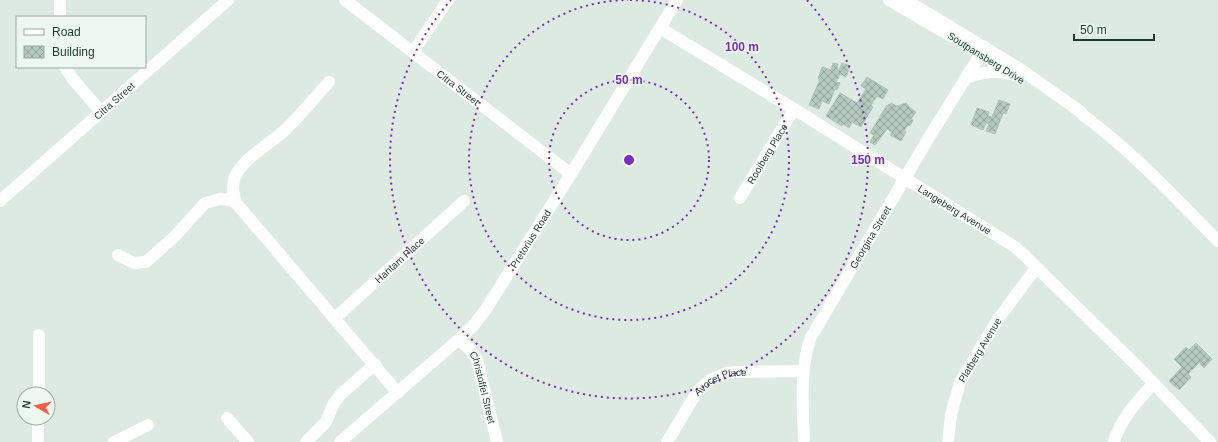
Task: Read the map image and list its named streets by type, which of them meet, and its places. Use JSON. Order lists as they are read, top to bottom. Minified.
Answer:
{"streets":{"street":["Soutpansberg Drive","Citra Street","Rooiberg Place","Langeberg Avenue","Georgina Street","Pretorius Road","Hantam Place","Platberg Avenue","Avocet Place","Christoffel Street"]},"crossings":[["Soutpansberg Drive","Georgina Street"],["Citra Street","Pretorius Road"],["Rooiberg Place","Langeberg Avenue"],["Langeberg Avenue","Georgina Street"],["Langeberg Avenue","Pretorius Road"],["Langeberg Avenue","Platberg Avenue"],["Georgina Street","Avocet Place"],["Pretorius Road","Christoffel Street"]],"legend":["Road","Building"],"scale_bar":"50 m","north":"left","rings":["100 m","50 m","150 m"]}
